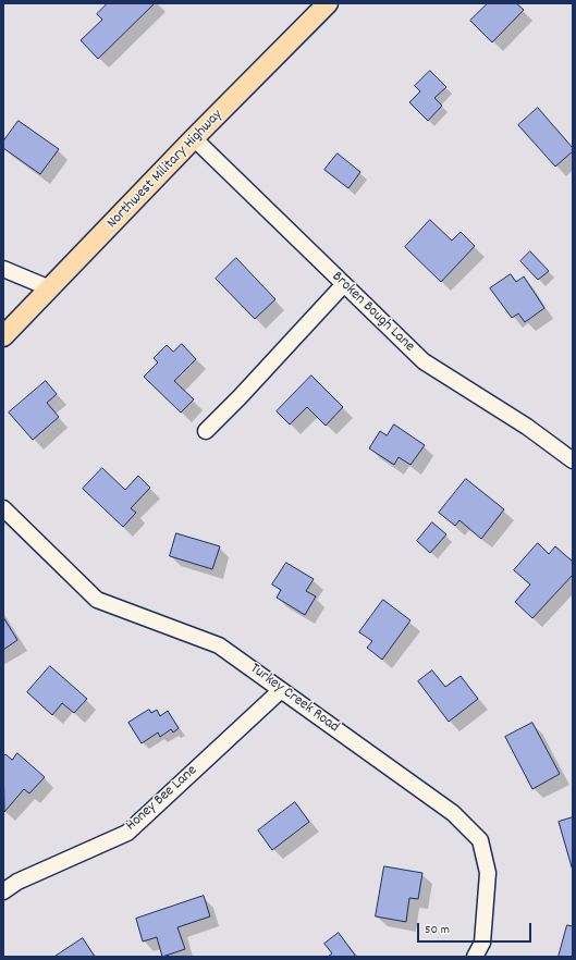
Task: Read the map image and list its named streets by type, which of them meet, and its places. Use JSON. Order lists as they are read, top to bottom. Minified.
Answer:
{"streets":{"main road":["Northwest Military Highway"],"street":["Broken Bough Lane","Turkey Creek Road","Honey Bee Lane"]},"crossings":[["Northwest Military Highway","Broken Bough Lane"],["Turkey Creek Road","Honey Bee Lane"]],"scale_bar":"50 m"}
